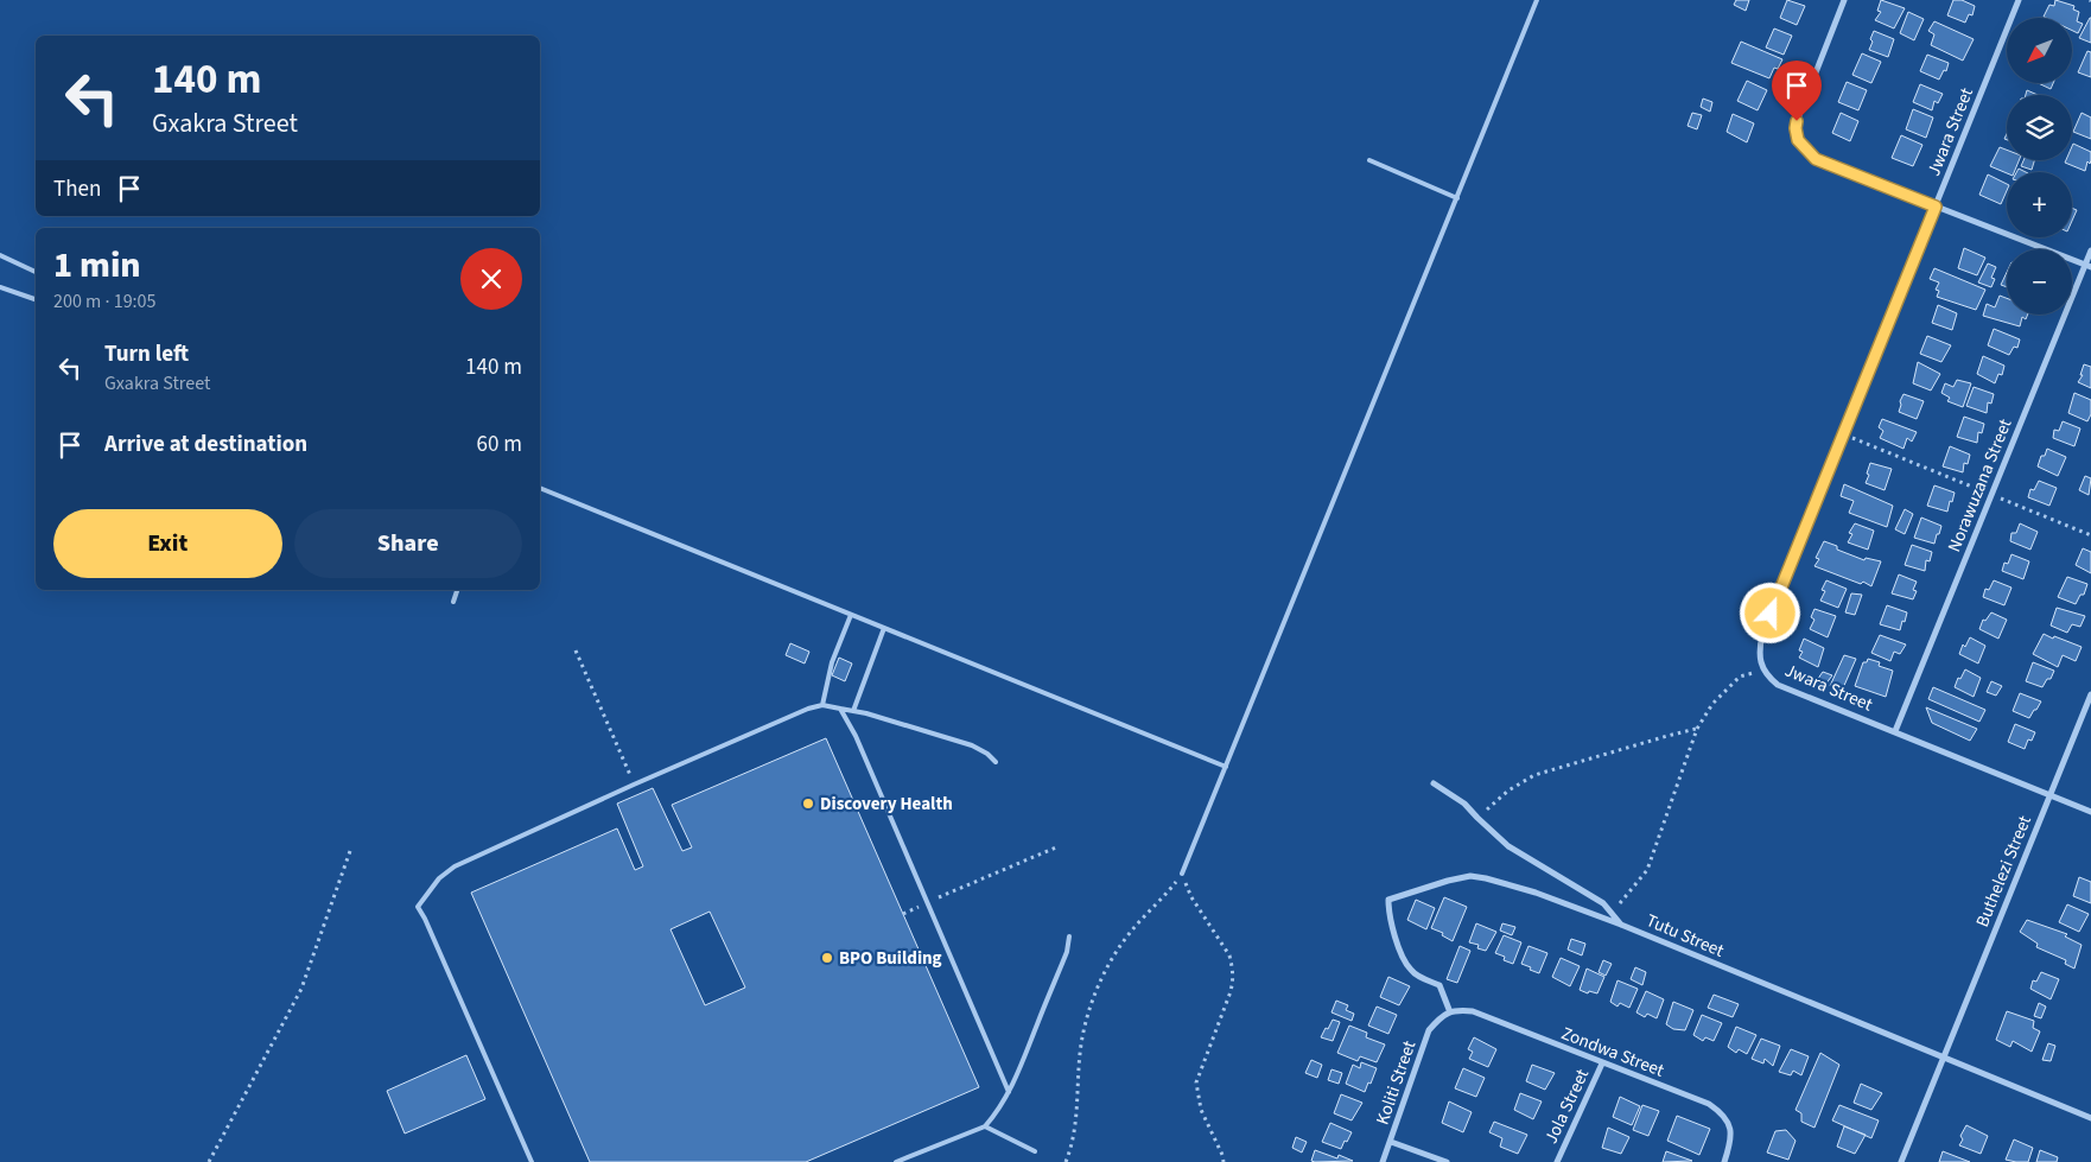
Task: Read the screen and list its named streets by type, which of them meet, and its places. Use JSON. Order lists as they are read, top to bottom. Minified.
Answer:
{"streets":{"street":["Jwara Street","Norawuzana Street","Buthelezi Street","Tutu Street","Zondwa Street","Koliti Street","Jola Street"]},"crossings":[["Jwara Street","Norawuzana Street"],["Jwara Street","Buthelezi Street"],["Buthelezi Street","Tutu Street"],["Tutu Street","Zondwa Street"],["Zondwa Street","Koliti Street"],["Zondwa Street","Jola Street"]],"places":["Discovery Health","BPO Building"],"north":"bottom left","page":{"map_buttons":["+","−"],"turn":["140 m","Gxakra Street"],"then":"Then","heading":["1 min","200 m · 19:05"],"list":[{"name":"Turn left","note":"Gxakra Street","value":"140 m"},{"name":"Arrive at destination","value":"60 m"}],"buttons":["Exit","Share"]}}
